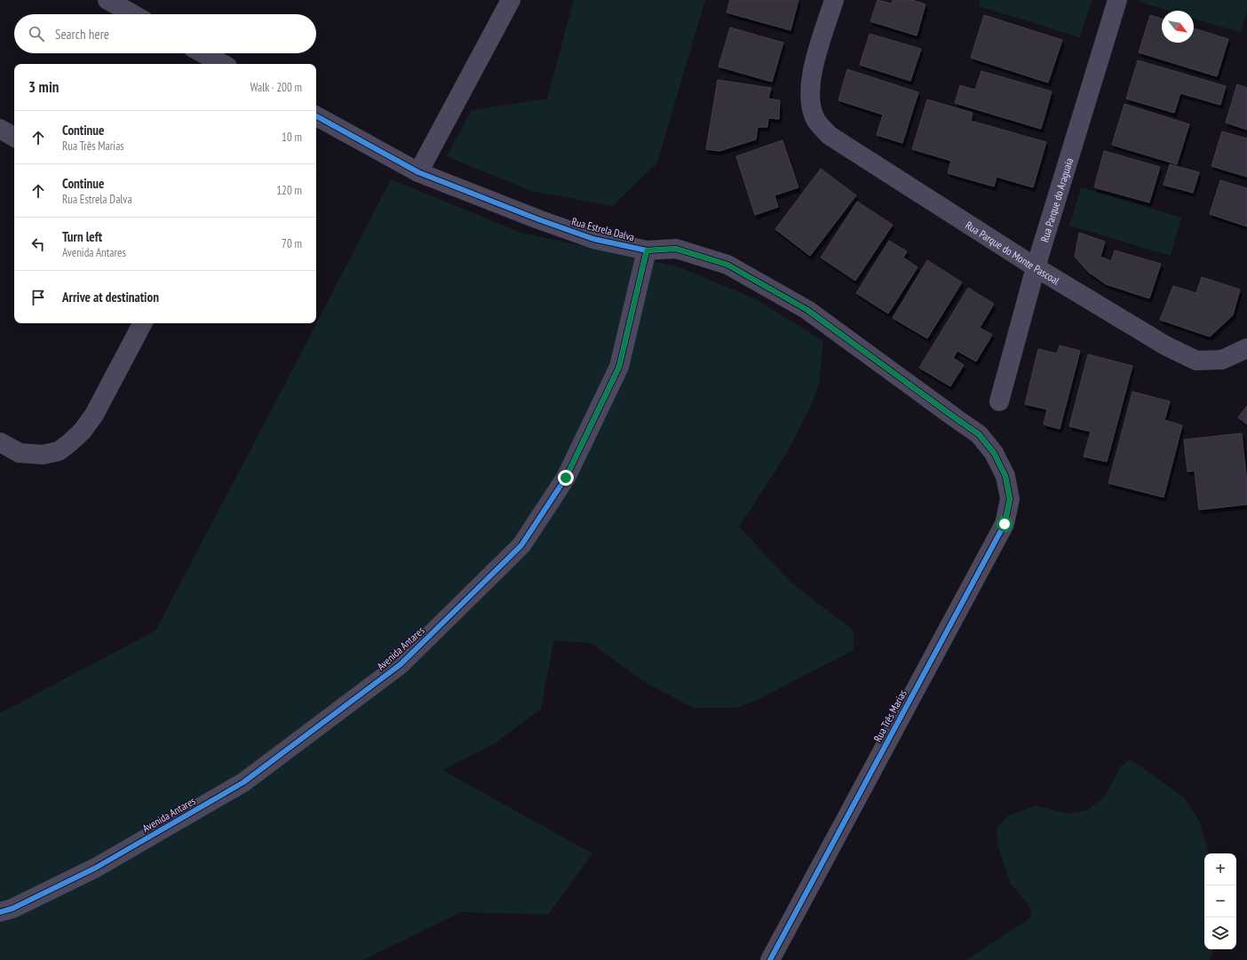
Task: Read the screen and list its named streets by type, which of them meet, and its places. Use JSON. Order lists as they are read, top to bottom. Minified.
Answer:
{"streets":{"street":["Rua Parque do Araguaia","Rua Estrela Dalva","Rua Parque do Monte Pascoal","Avenida Antares","Rua Três Marias"]},"crossings":[["Rua Parque do Araguaia","Rua Parque do Monte Pascoal"],["Rua Estrela Dalva","Avenida Antares"],["Rua Estrela Dalva","Rua Três Marias"]],"north":"bottom right","page":{"search":"Search here","heading":["3 min","Walk · 200 m"],"list":[["Continue","Rua Três Marias","10 m"],["Continue","Rua Estrela Dalva","120 m"],["Turn left","Avenida Antares","70 m"],"Arrive at destination"],"map_buttons":["+","−"]}}
